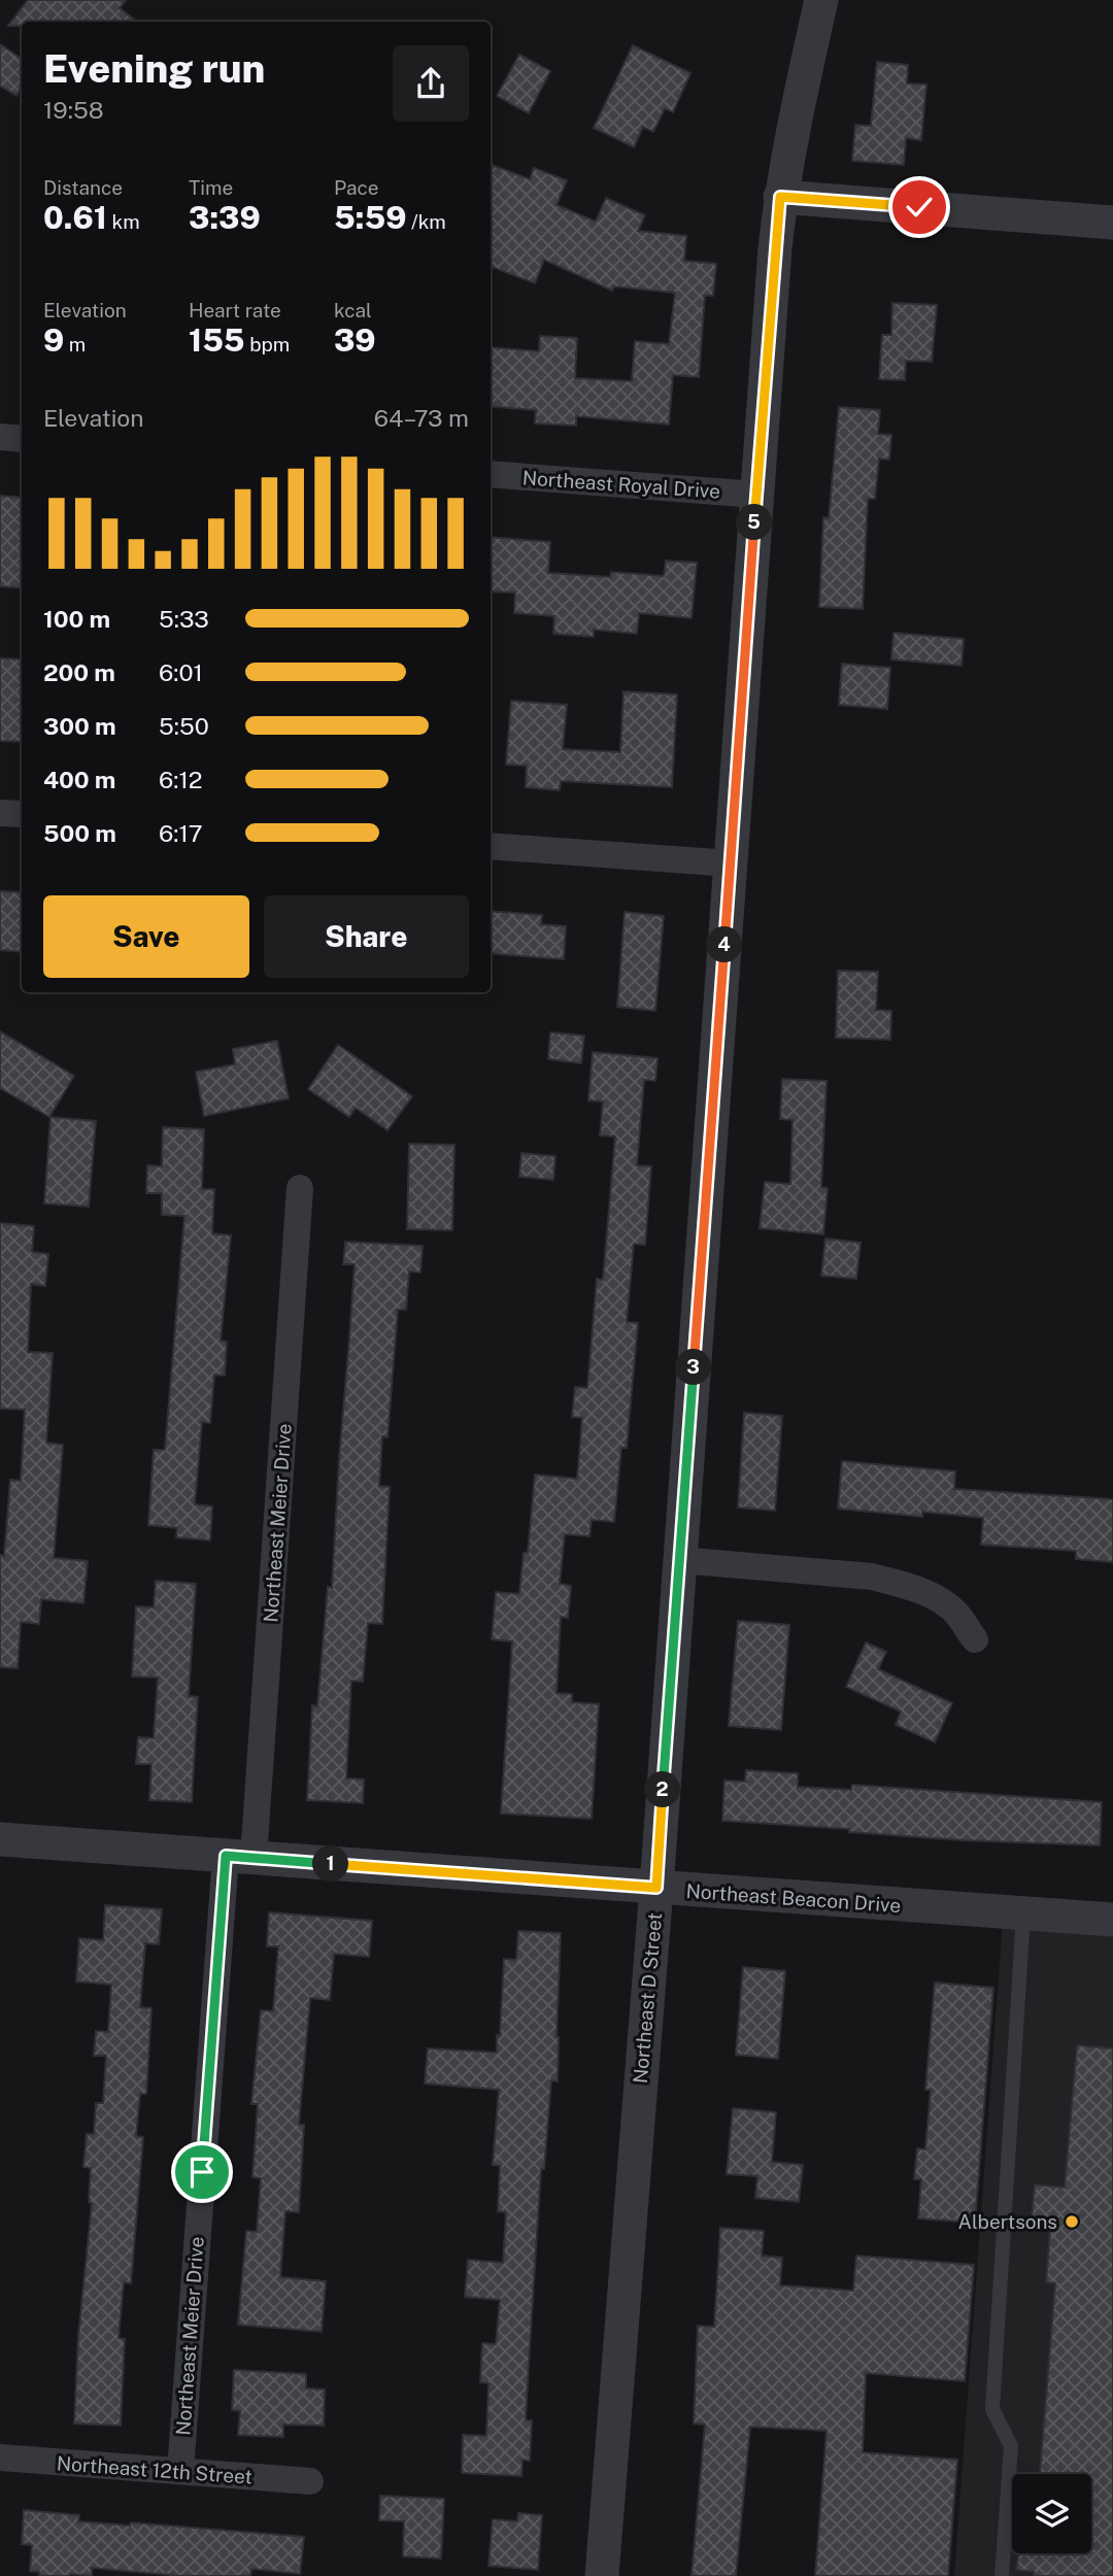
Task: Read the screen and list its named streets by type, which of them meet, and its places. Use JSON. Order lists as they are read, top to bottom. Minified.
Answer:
{"streets":{"street":["Northeast Royal Drive","Northeast Meier Drive","Northeast Beacon Drive","Northeast D Street","Northeast 12th Street"]},"crossings":[["Northeast Royal Drive","Northeast D Street"],["Northeast Meier Drive","Northeast Beacon Drive"],["Northeast Meier Drive","Northeast 12th Street"],["Northeast Beacon Drive","Northeast D Street"]],"places":["Albertsons"],"page":{"heading":["Evening run","19:58"],"stats":[["Distance","0.61 km"],["Time","3:39"],["Pace","5:59 /km"],["Elevation","9 m"],["Heart rate","155 bpm"],["kcal","39"]],"chart":["Elevation","64–73 m"],"pins":["5","4","3","2","1"],"list":[{"name":"100 m","note":"5:33"},{"name":"200 m","note":"6:01"},{"name":"300 m","note":"5:50"},{"name":"400 m","note":"6:12"},{"name":"500 m","note":"6:17"}],"buttons":["Save","Share"]}}
